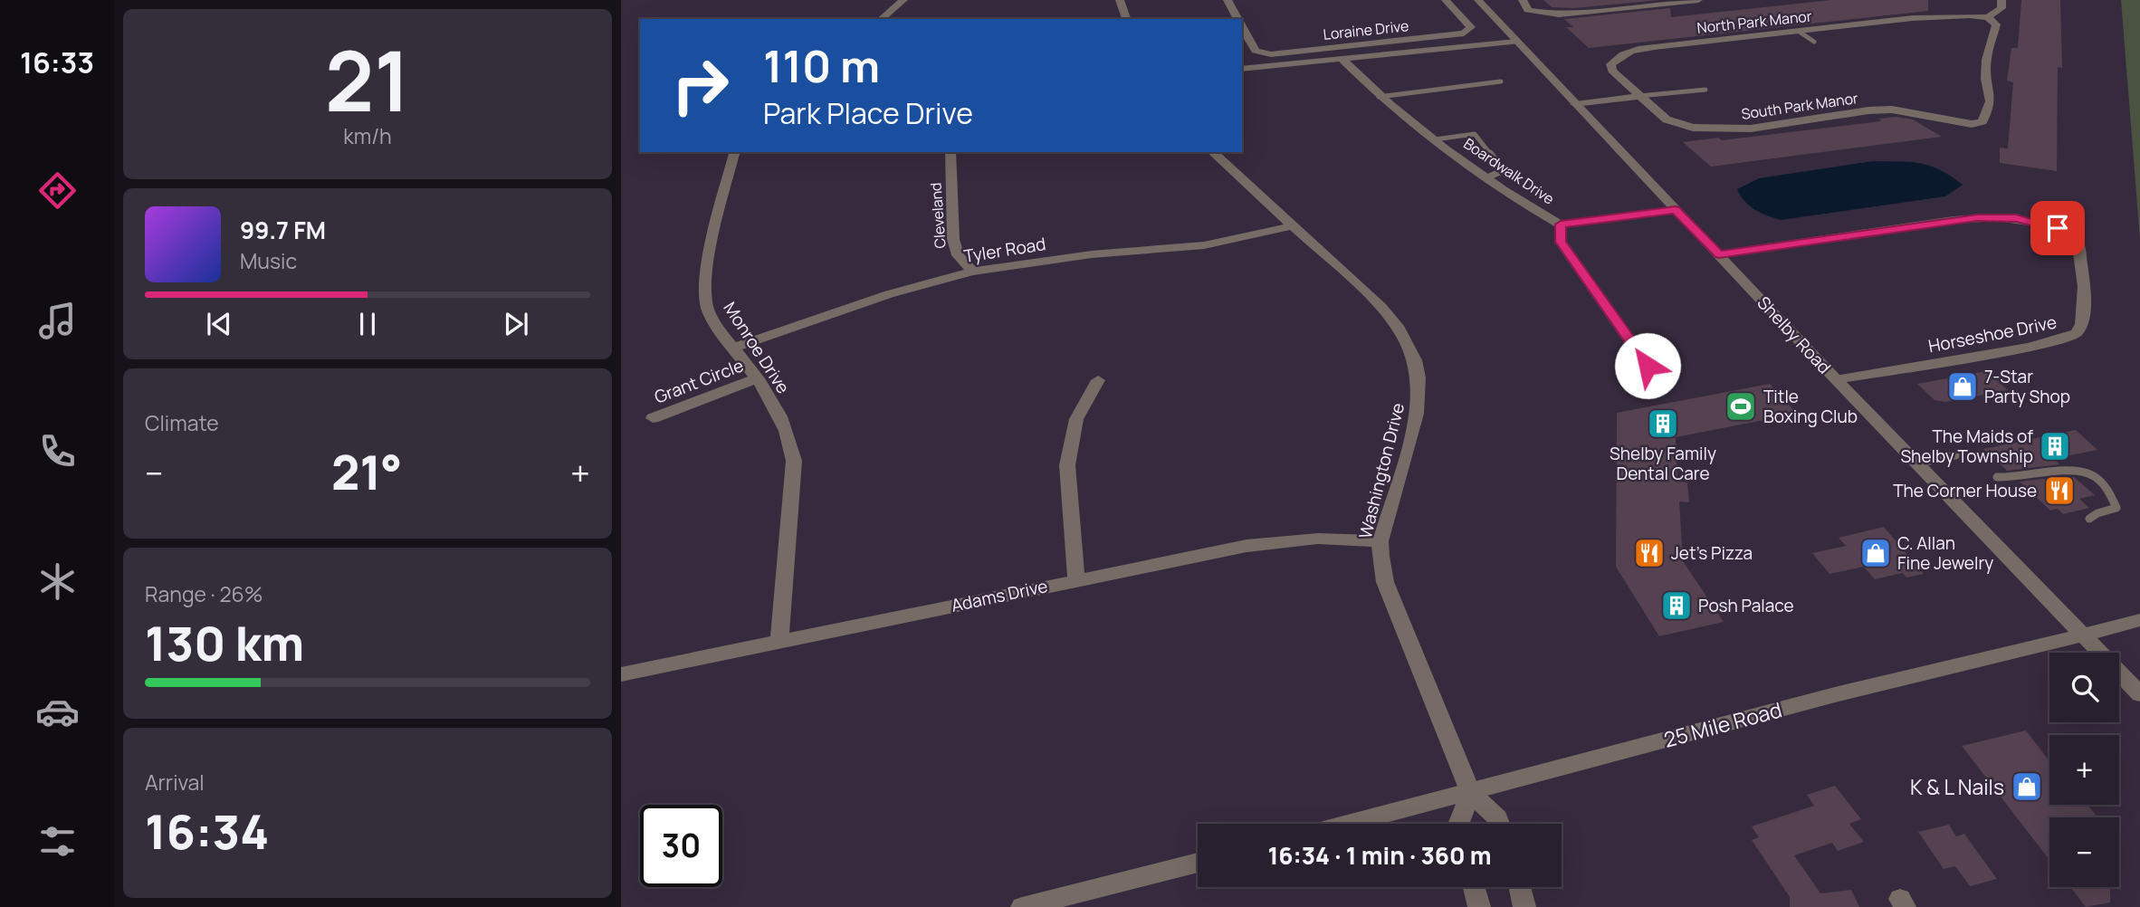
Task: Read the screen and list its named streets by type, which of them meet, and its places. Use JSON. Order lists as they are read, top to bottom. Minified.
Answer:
{"streets":{"street":["North Park Manor","Loraine Drive","South Park Manor","Boardwalk Drive","Cleveland","Tyler Road","Horseshoe Drive","Shelby Road","Monroe Drive","Grant Circle","Washington Drive","Adams Drive","25 Mile Road"]},"crossings":[["North Park Manor","South Park Manor"],["Cleveland","Tyler Road"],["Tyler Road","Monroe Drive"],["Tyler Road","Washington Drive"],["Horseshoe Drive","Shelby Road"],["Shelby Road","25 Mile Road"],["Monroe Drive","Grant Circle"],["Monroe Drive","Adams Drive"],["Washington Drive","Adams Drive"],["Washington Drive","25 Mile Road"]],"places":{"shop":["7-Star Party Shop","C. Allan Fine Jewelry","K & L Nails"],"sports":["Title Boxing Club"],"building":["Shelby Family Dental Care","The Maids of Shelby Township","Posh Palace"],"restaurant":["The Corner House","Jet's Pizza"]},"page":{"tabs":"16:33","tile":[["21","km/h"],"Climate",["Range · 26%","130 km"],["Arrival","16:34"]],"turn":["110 m","Park Place Drive"],"song":["99.7 FM","Music"],"heat":["−","21°","+"],"map_buttons":["+","−"],"limit":"30","trip":"16:34 · 1 min · 360 m"}}
